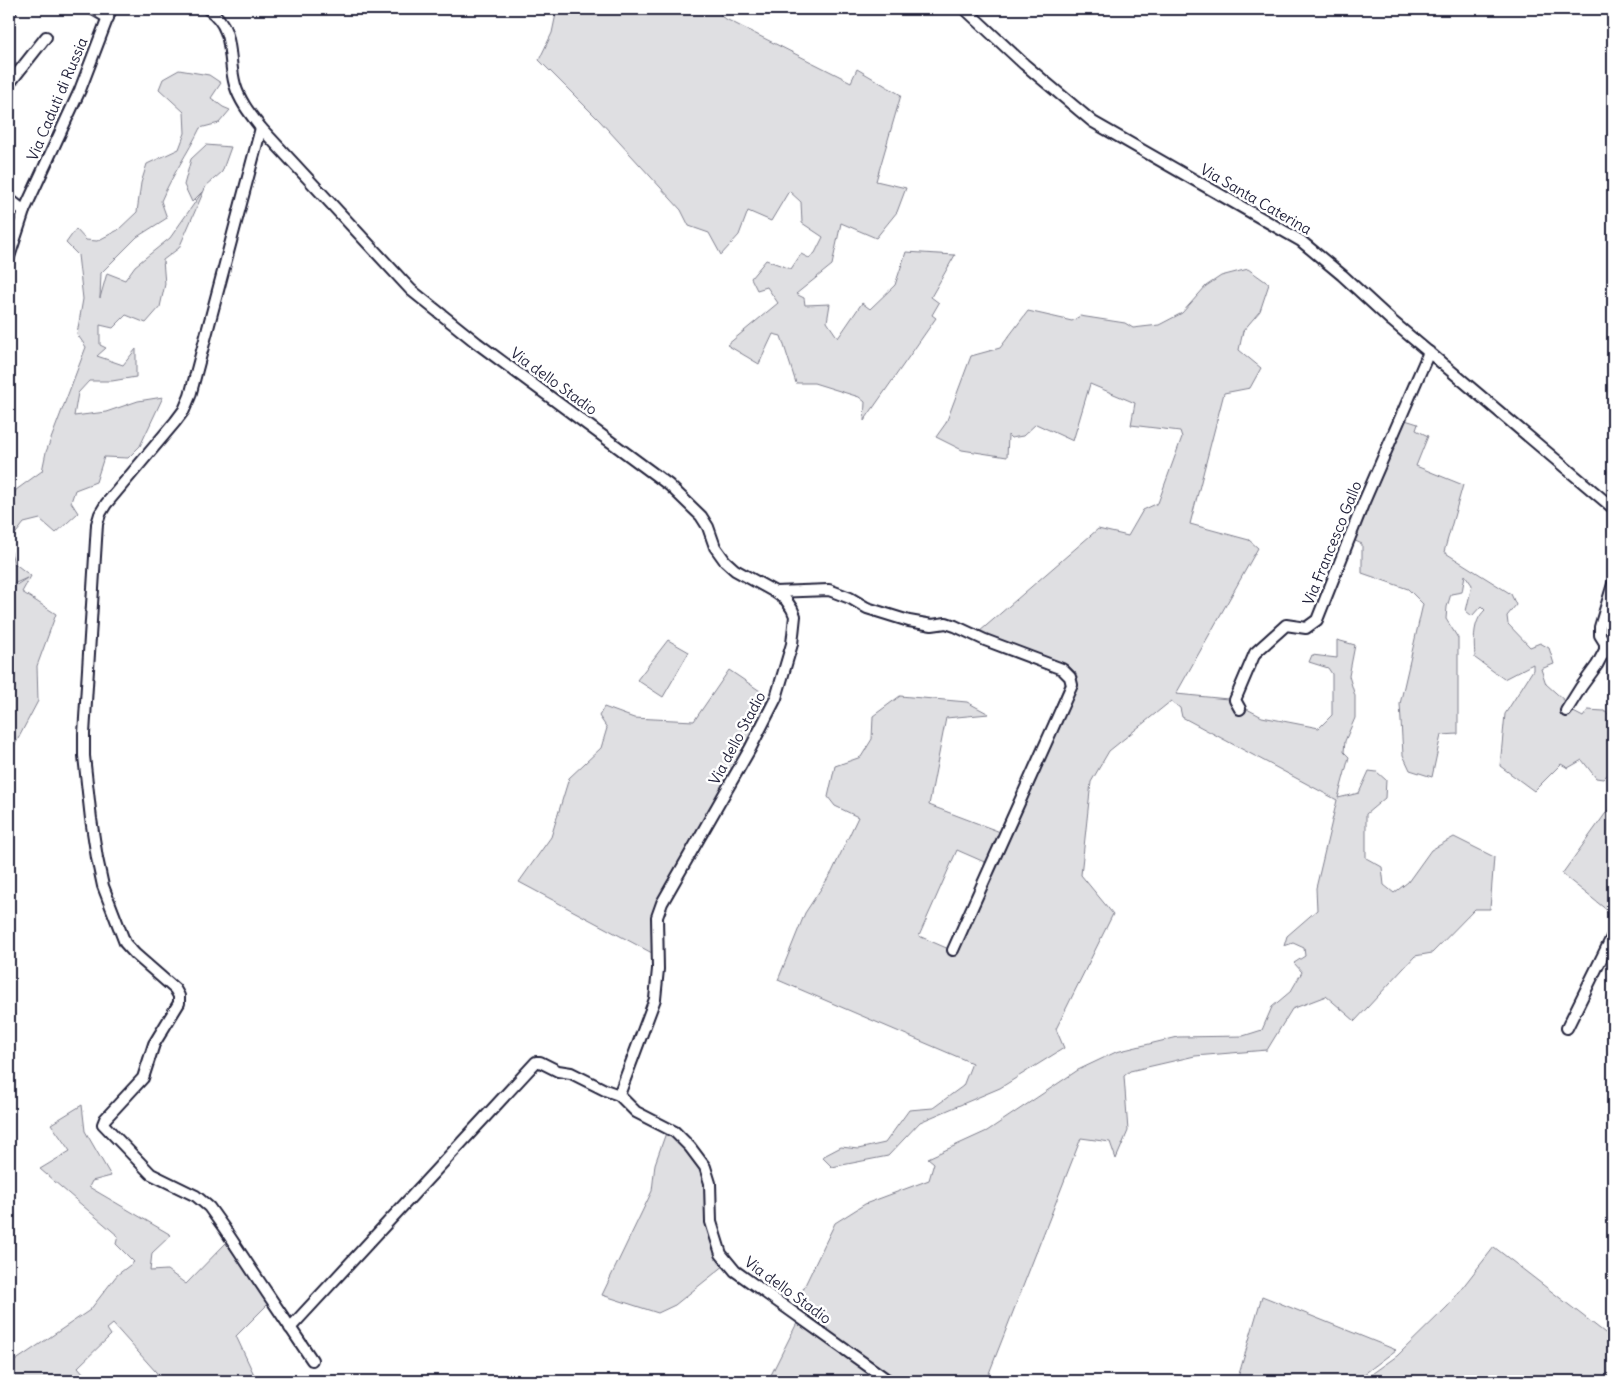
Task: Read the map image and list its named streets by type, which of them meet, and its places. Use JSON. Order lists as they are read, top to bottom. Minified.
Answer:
{"streets":{"street":["Via Caduti di Russia","Via Santa Caterina","Via dello Stadio","Via Francesco Gallo"]},"crossings":[["Via Santa Caterina","Via Francesco Gallo"]]}
